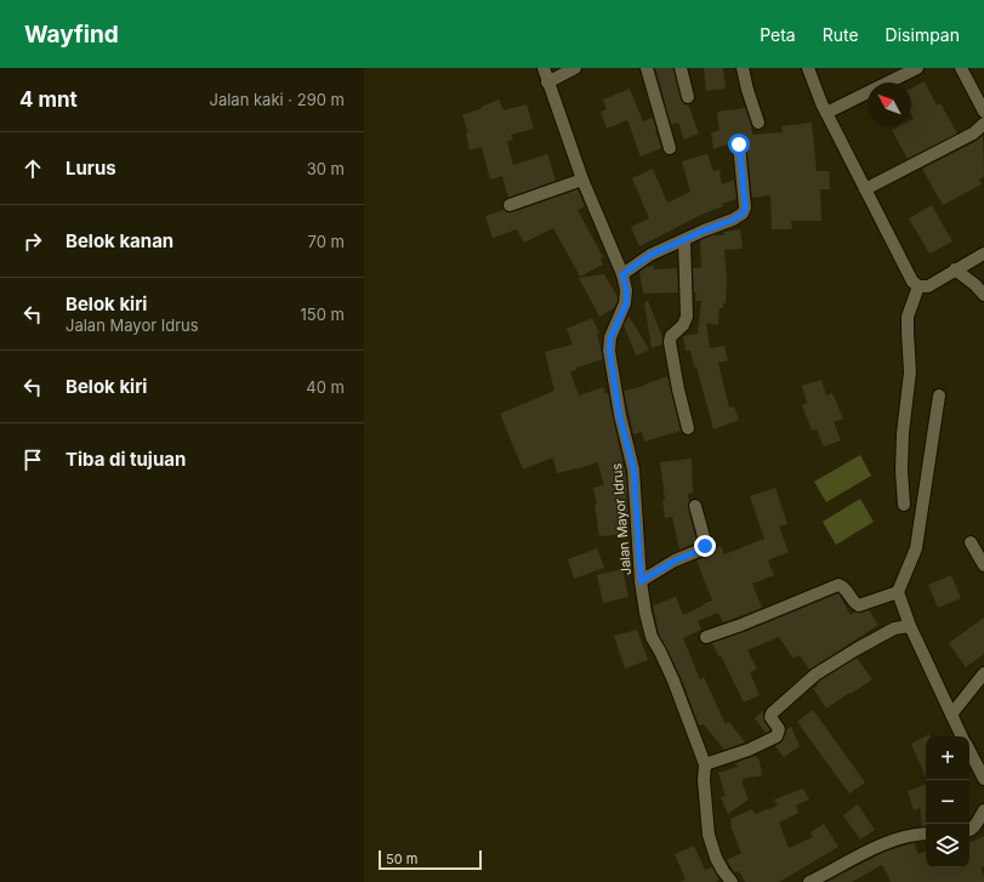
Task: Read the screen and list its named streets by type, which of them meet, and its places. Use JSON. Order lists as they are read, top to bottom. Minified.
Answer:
{"streets":{"street":["Jalan Mayor Idrus"]},"scale_bar":"50 m","north":"top left","page":{"header":"Wayfind","nav":["Peta","Rute","Disimpan"],"heading":["4 mnt","Jalan kaki · 290 m"],"list":[["Lurus","30 m"],["Belok kanan","70 m"],["Belok kiri","Jalan Mayor Idrus","150 m"],["Belok kiri","40 m"],"Tiba di tujuan"],"map_buttons":["+","−"],"scale":"50 m"}}
